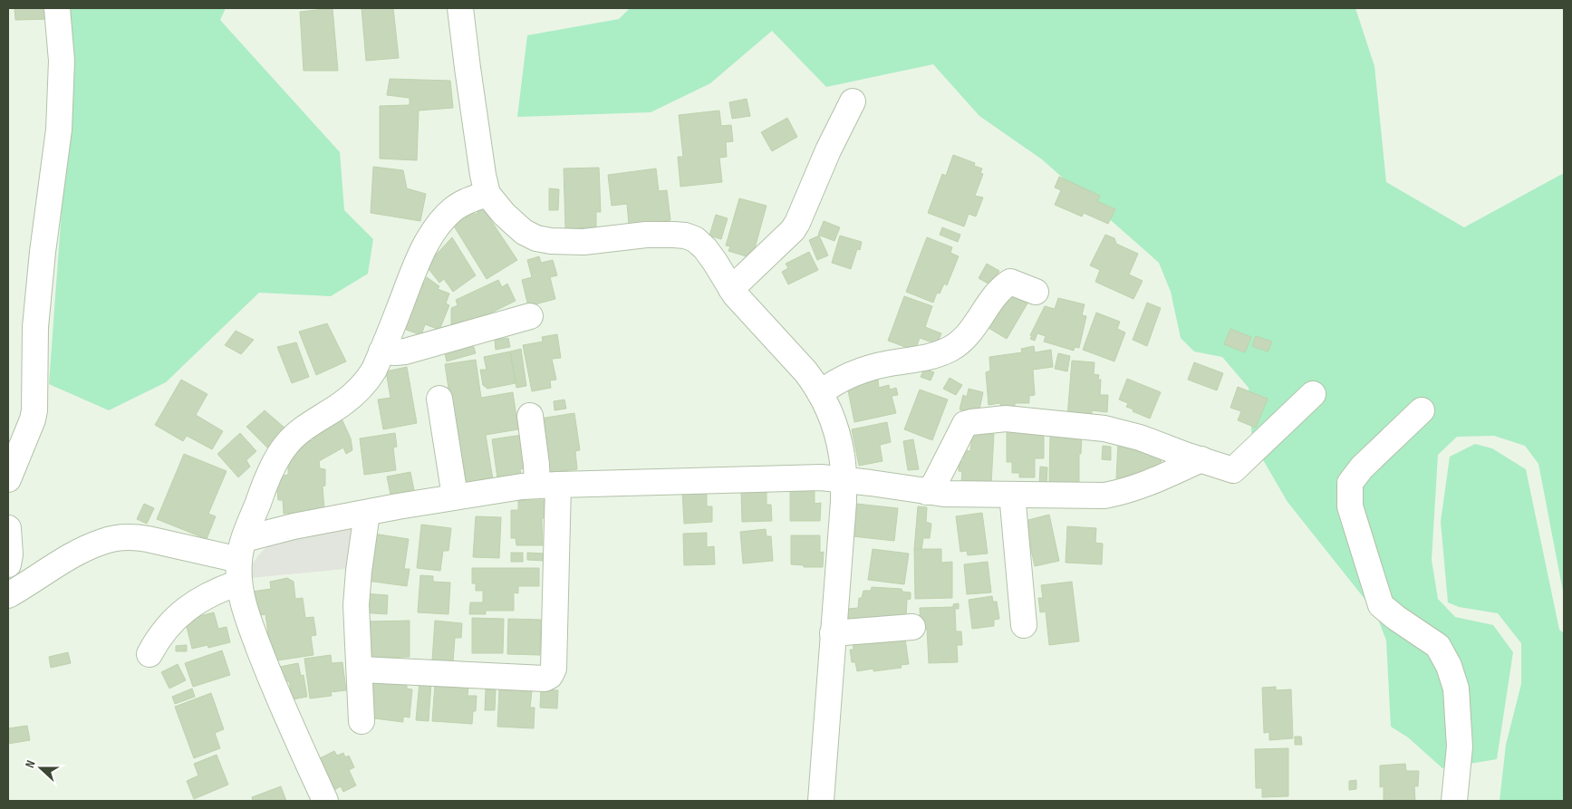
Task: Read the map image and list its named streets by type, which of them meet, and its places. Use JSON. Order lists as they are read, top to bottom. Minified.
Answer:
{"north":"left"}
